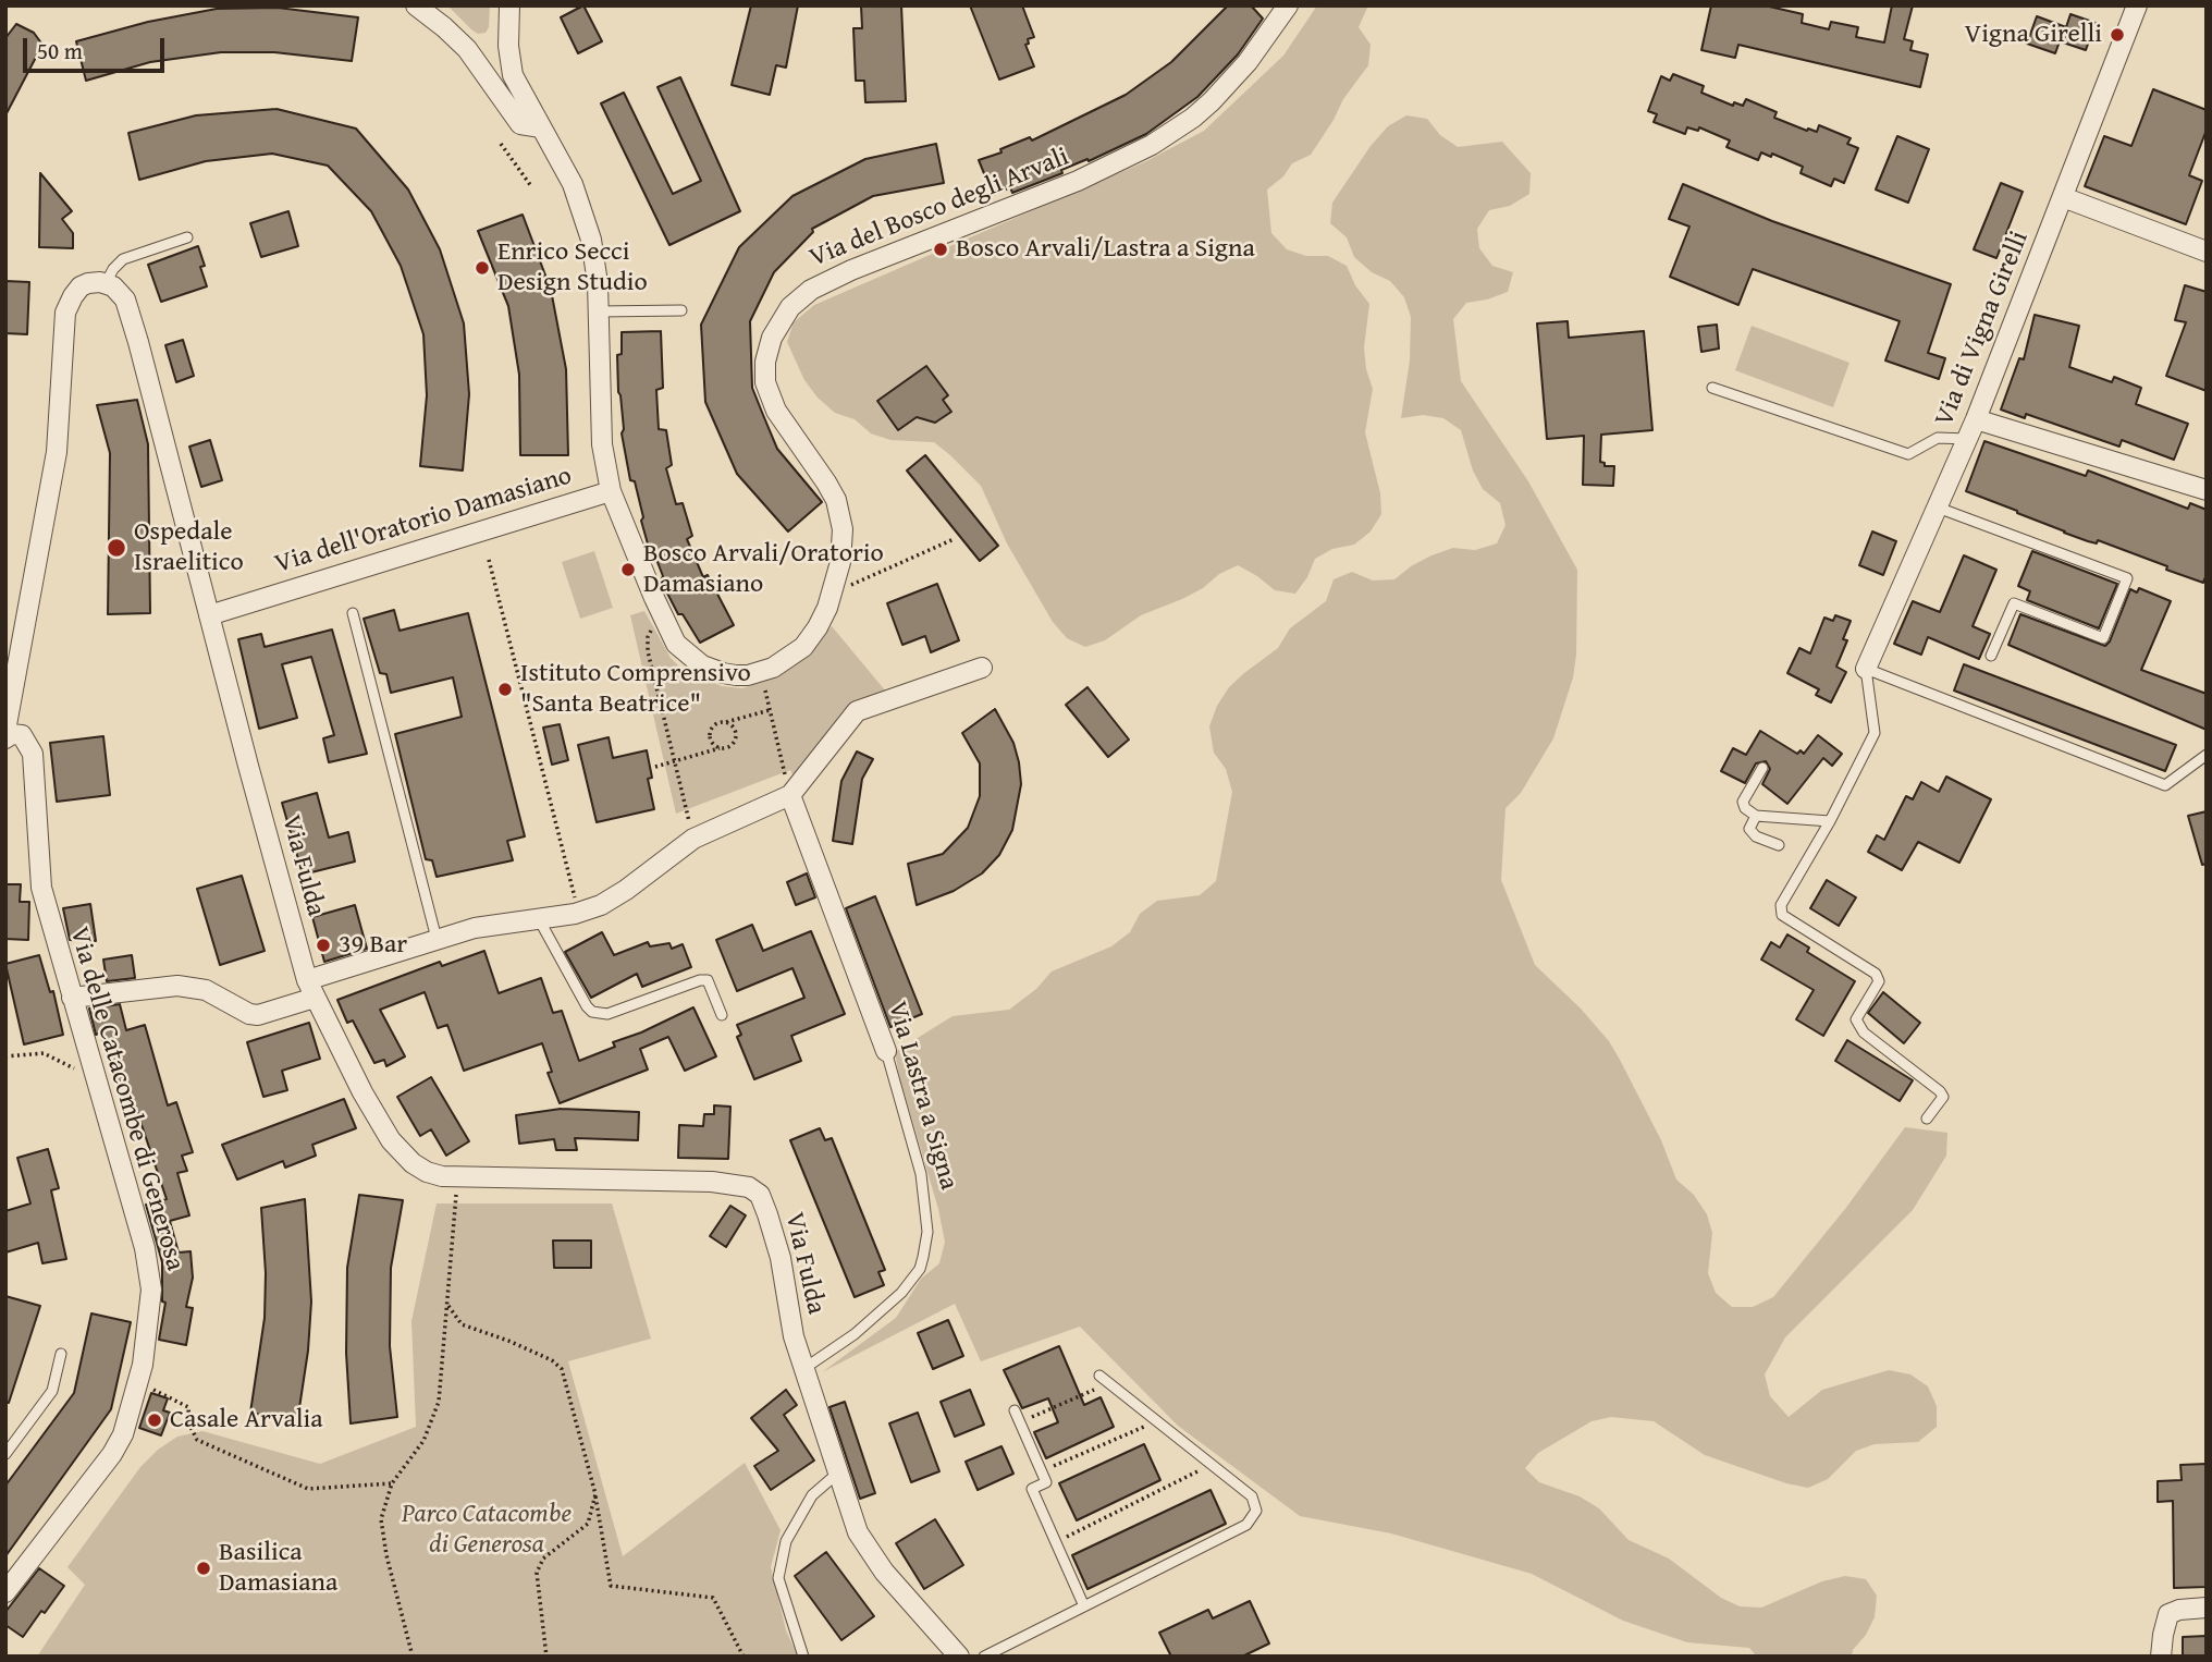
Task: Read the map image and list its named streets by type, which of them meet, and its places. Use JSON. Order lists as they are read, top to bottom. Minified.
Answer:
{"streets":{"street":["Via del Bosco degli Arvali","Via di Vigna Girelli","Via dell'Oratorio Damasiano","Via Fulda","Via Lastra a Signa","Via delle Catacombe di Generosa"]},"crossings":[["Via del Bosco degli Arvali","Via dell'Oratorio Damasiano"],["Via dell'Oratorio Damasiano","Via Fulda"],["Via Fulda","Via Lastra a Signa"]],"parks":["Parco Catacombe di Generosa"],"places":["Vigna Girelli","Bosco Arvali/Lastra a Signa","Enrico Secci Design Studio","Ospedale Israelitico","Bosco Arvali/Oratorio Damasiano","Istituto Comprensivo \"Santa Beatrice\"","39 Bar","Casale Arvalia","Basilica Damasiana"],"scale_bar":"50 m"}
